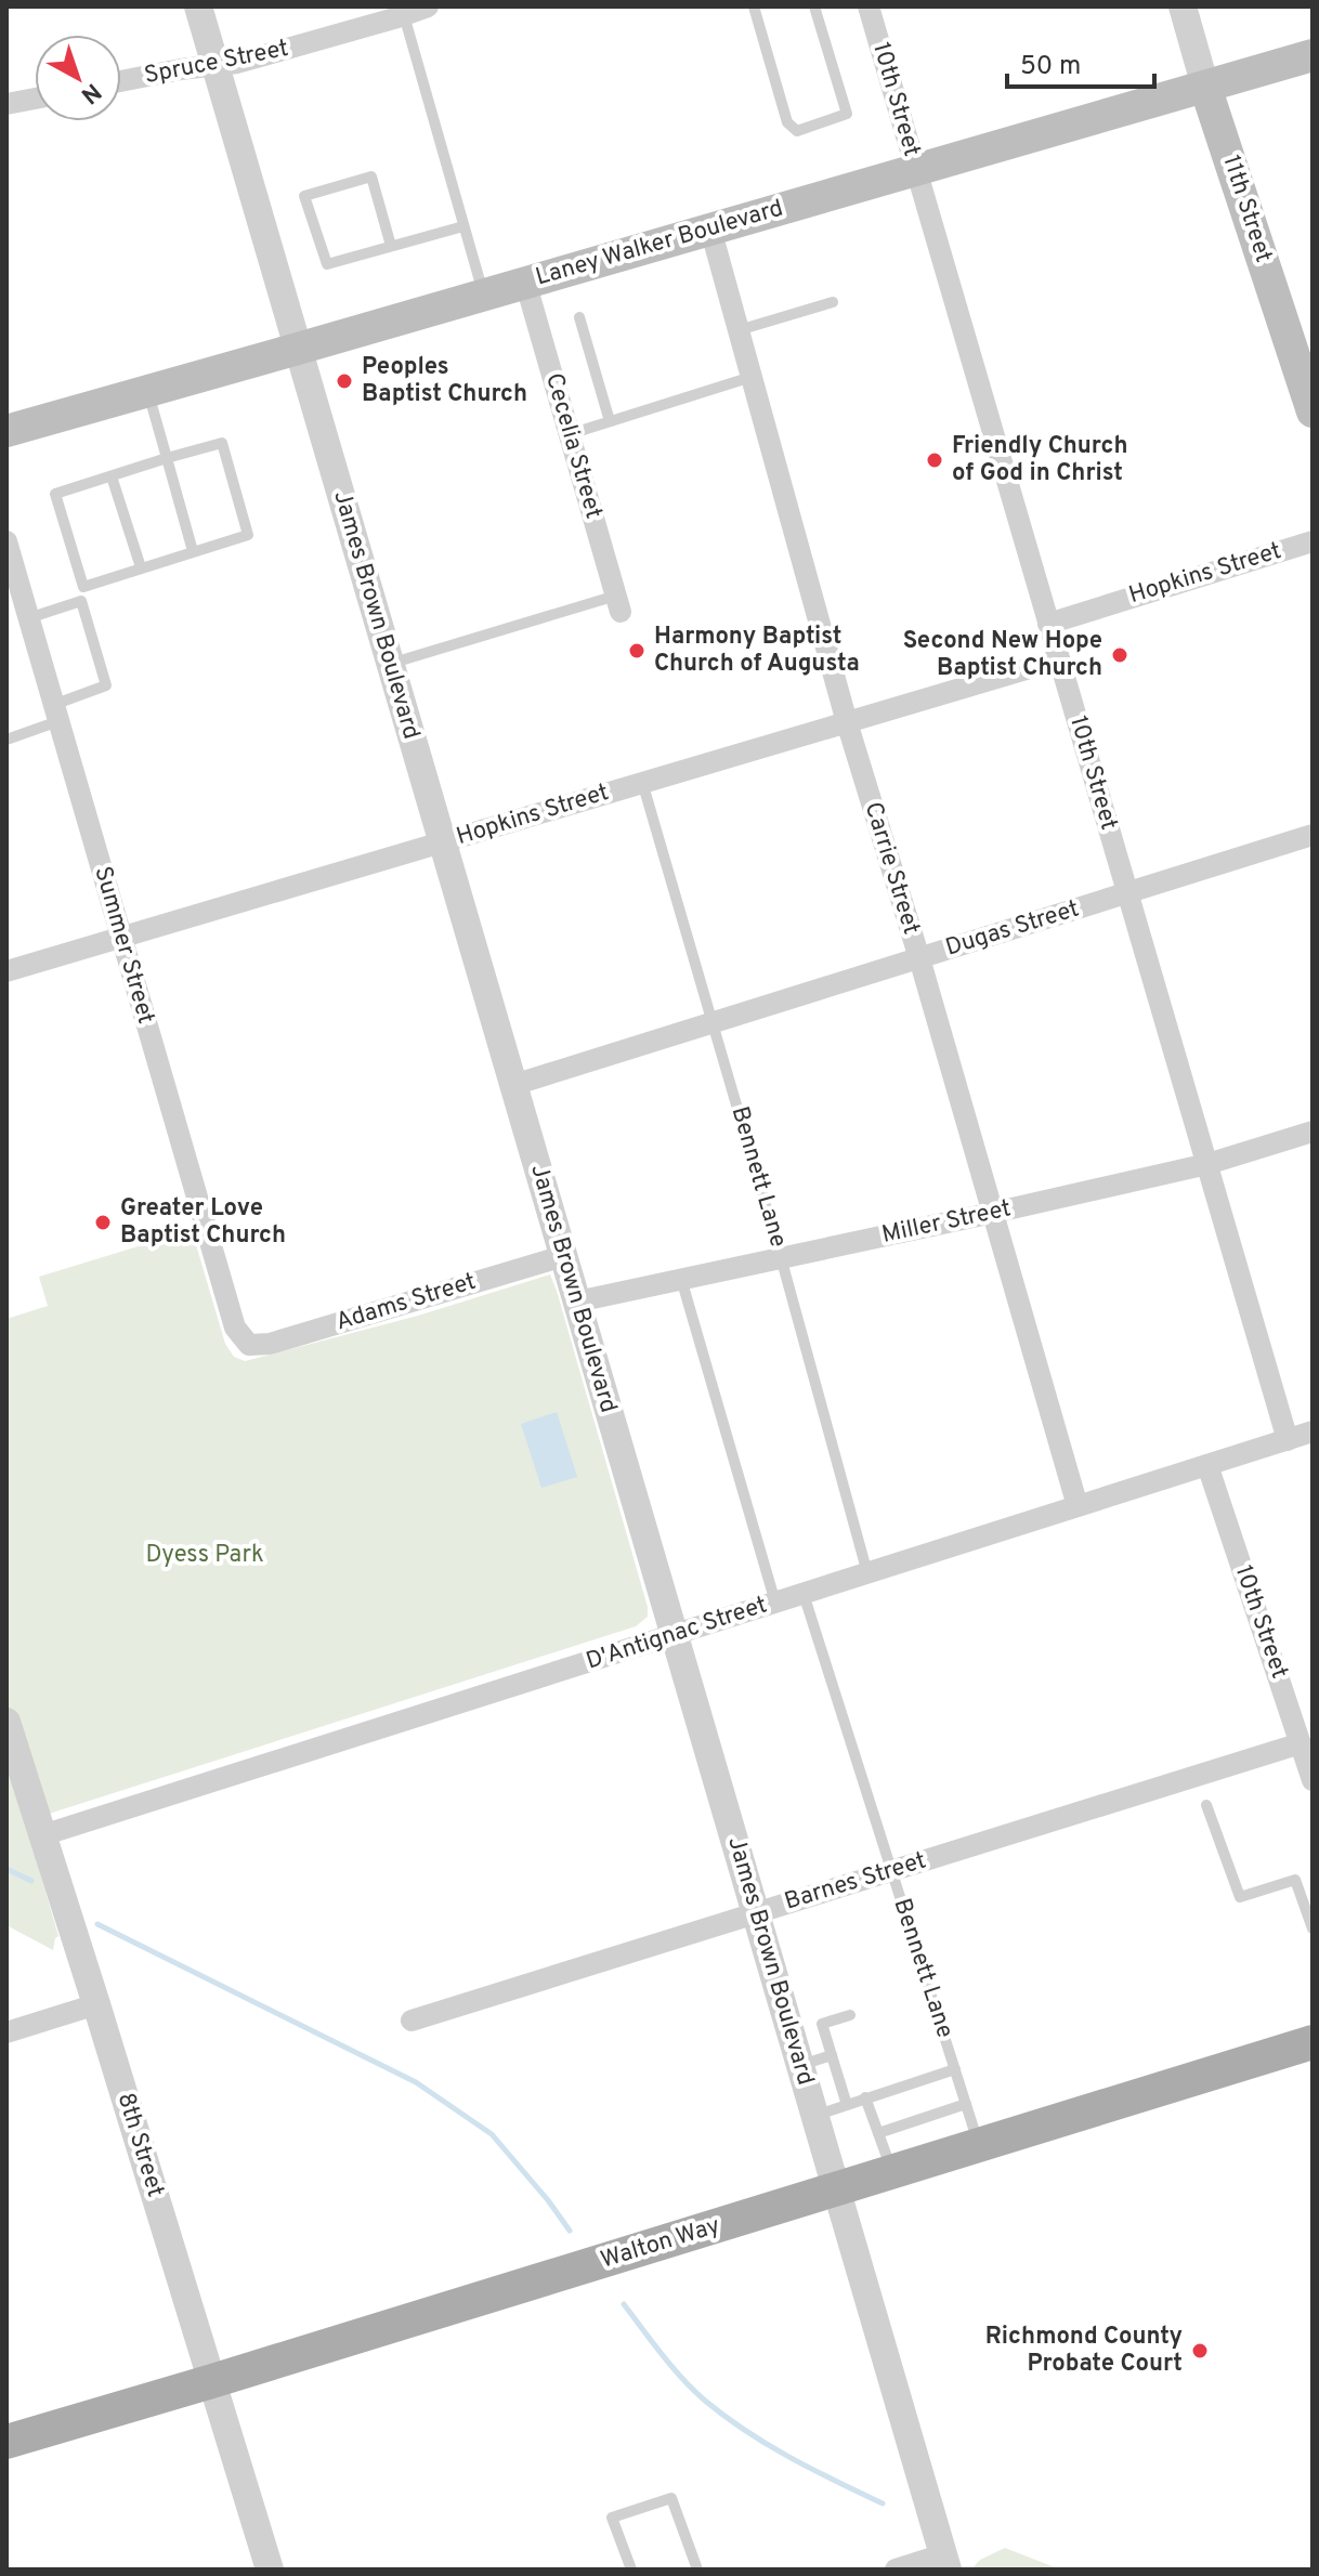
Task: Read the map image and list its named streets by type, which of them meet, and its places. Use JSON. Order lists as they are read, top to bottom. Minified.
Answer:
{"streets":{"main road":["11th Street","Laney Walker Boulevard","Walton Way"],"street":["Spruce Street","10th Street","Cecelia Street","Hopkins Street","James Brown Boulevard","Carrie Street","Dugas Street","Summer Street","Miller Street","Adams Street","D'Antignac Street","Barnes Street","8th Street"],"lane":["Bennett Lane"]},"crossings":[["Spruce Street","James Brown Boulevard"],["10th Street","Laney Walker Boulevard"],["10th Street","Hopkins Street"],["10th Street","Dugas Street"],["10th Street","Miller Street"],["10th Street","D'Antignac Street"],["10th Street","Barnes Street"],["11th Street","Laney Walker Boulevard"],["Laney Walker Boulevard","Cecelia Street"],["Laney Walker Boulevard","James Brown Boulevard"],["Laney Walker Boulevard","Carrie Street"],["Hopkins Street","James Brown Boulevard"],["Hopkins Street","Carrie Street"],["Hopkins Street","Summer Street"],["Hopkins Street","Bennett Lane"],["James Brown Boulevard","Dugas Street"],["James Brown Boulevard","Miller Street"],["James Brown Boulevard","Adams Street"],["James Brown Boulevard","D'Antignac Street"],["James Brown Boulevard","Barnes Street"],["James Brown Boulevard","Walton Way"],["Carrie Street","Dugas Street"],["Carrie Street","Miller Street"],["Carrie Street","D'Antignac Street"],["Dugas Street","Bennett Lane"],["Summer Street","Adams Street"],["Bennett Lane","Miller Street"],["Bennett Lane","D'Antignac Street"],["Bennett Lane","Barnes Street"],["Bennett Lane","Walton Way"],["D'Antignac Street","8th Street"],["8th Street","Walton Way"]],"parks":["Dyess Park"],"places":["Peoples Baptist Church","Friendly Church of God in Christ","Harmony Baptist Church of Augusta","Second New Hope Baptist Church","Greater Love Baptist Church","Richmond County Probate Court"],"scale_bar":"50 m","north":"bottom right"}
